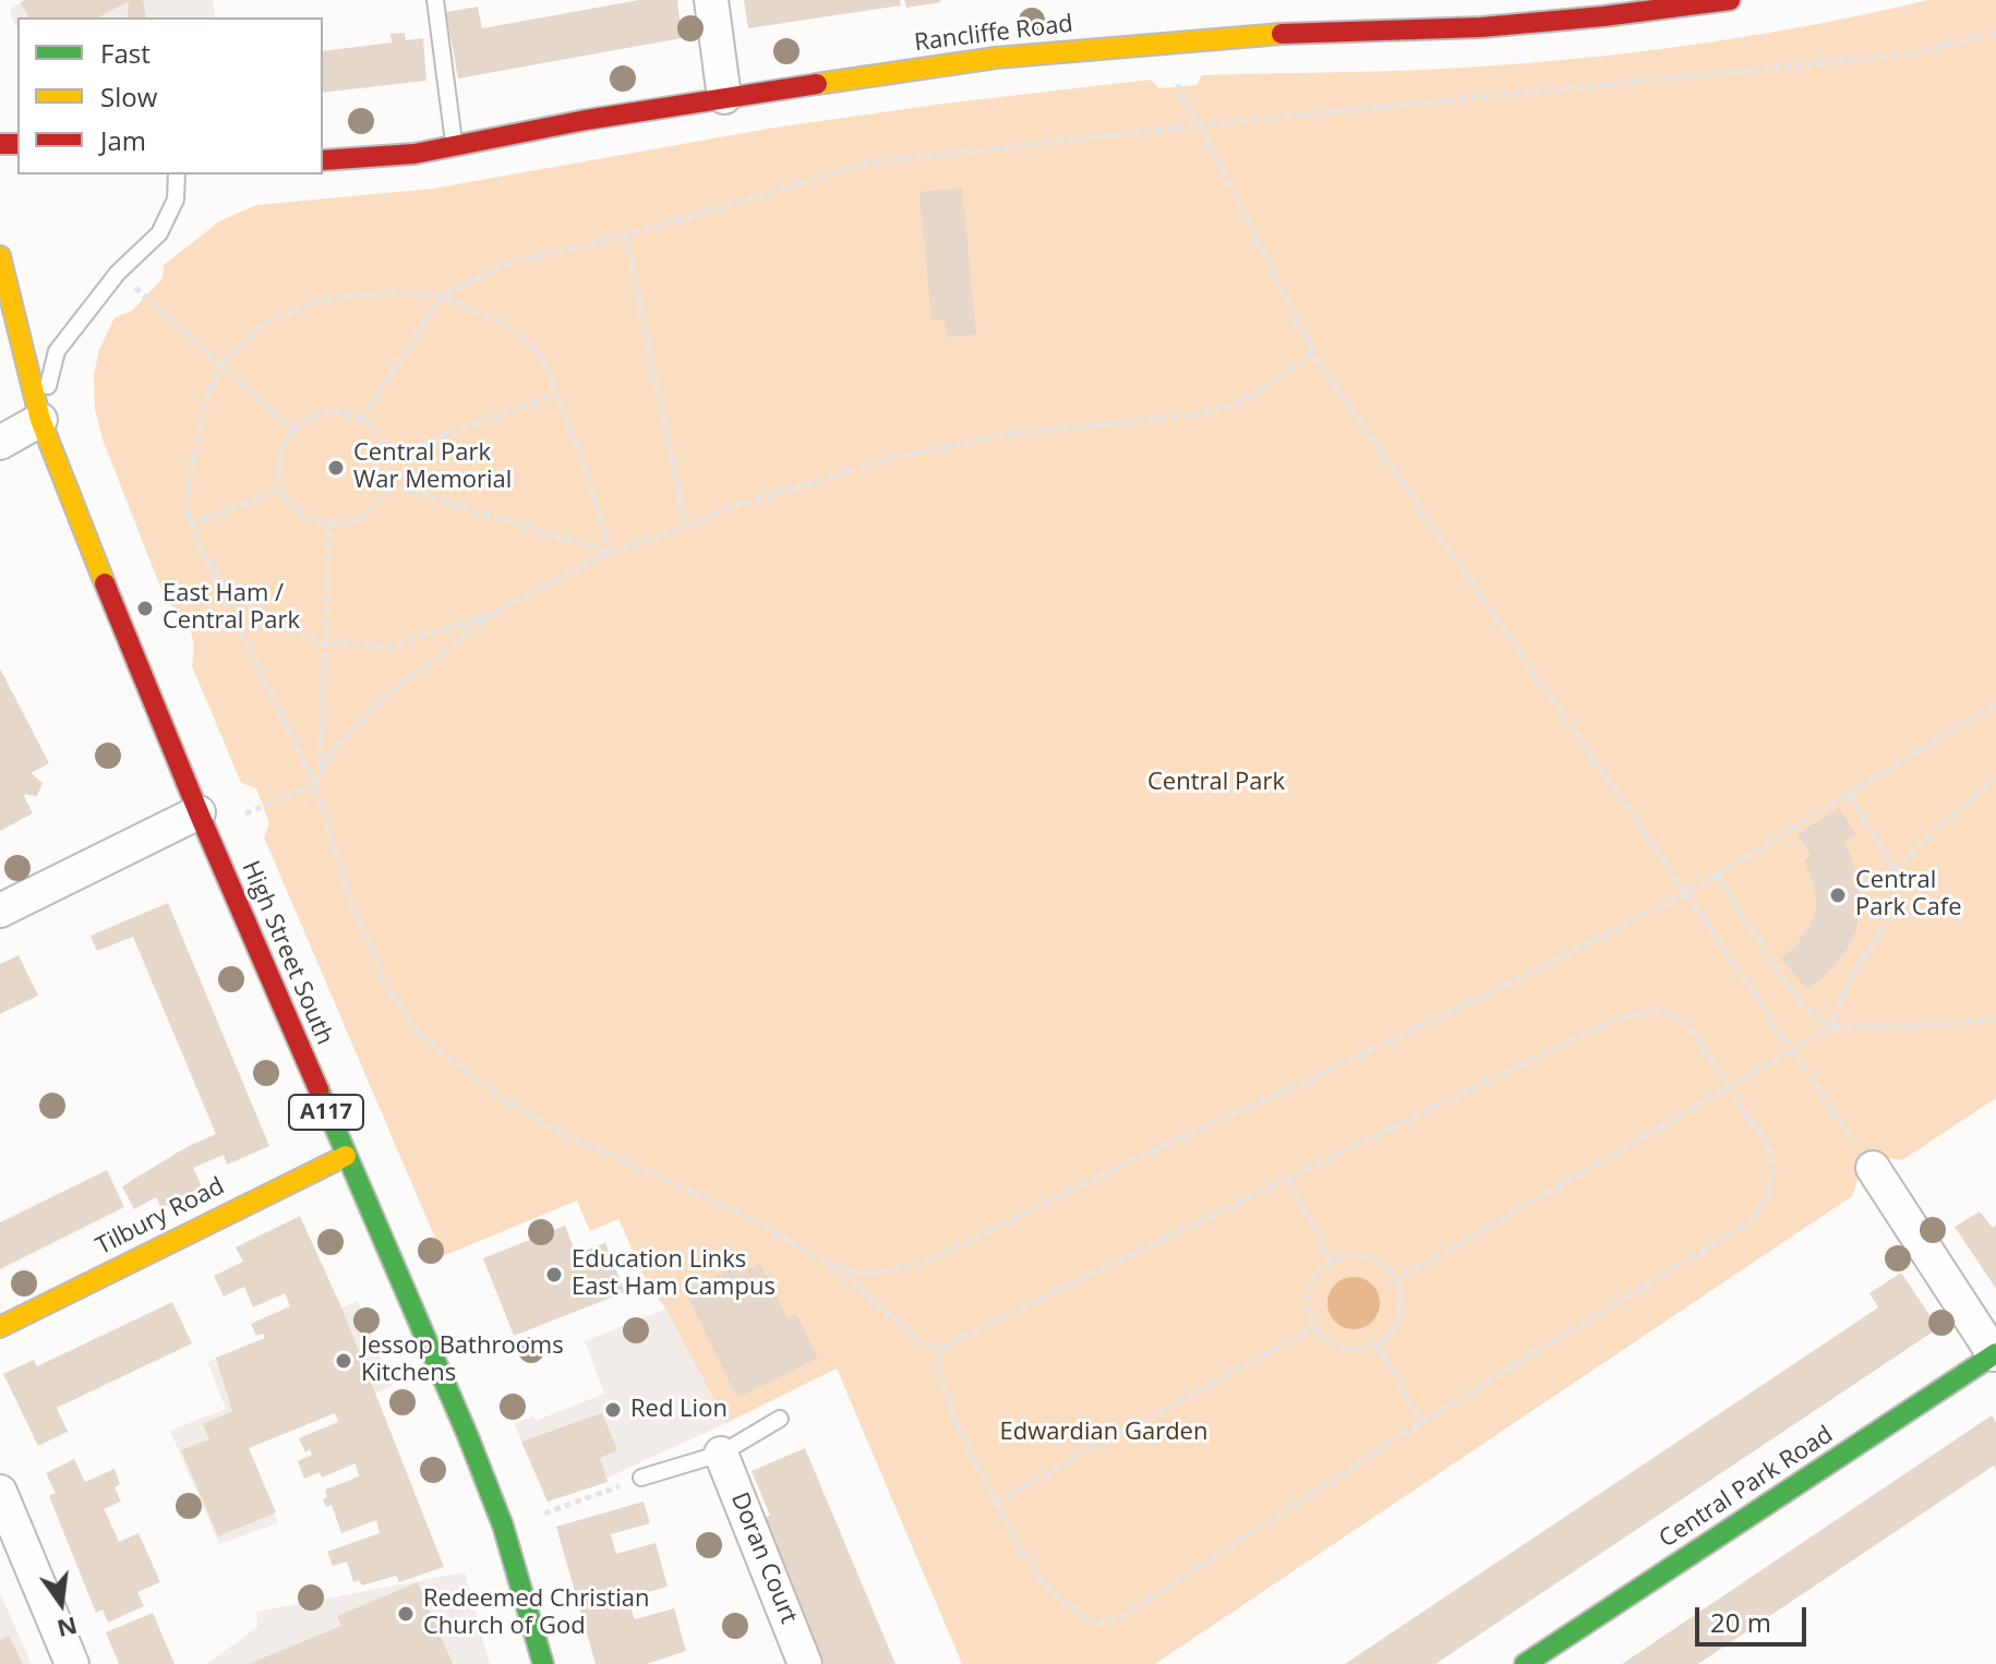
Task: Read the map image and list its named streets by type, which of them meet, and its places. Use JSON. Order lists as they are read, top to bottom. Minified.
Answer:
{"streets":{"main road":["Rancliffe Road","High Street South","A117","Tilbury Road","Central Park Road"],"street":["Doran Court"]},"crossings":[["High Street South","Tilbury Road"]],"parks":["Central Park","Edwardian Garden"],"places":["Central Park War Memorial","East Ham / Central Park","Central Park Cafe","Education Links East Ham Campus","Jessop Bathrooms Kitchens","Red Lion","Redeemed Christian Church of God"],"legend":["Fast","Slow","Jam"],"scale_bar":"20 m","north":"bottom"}
